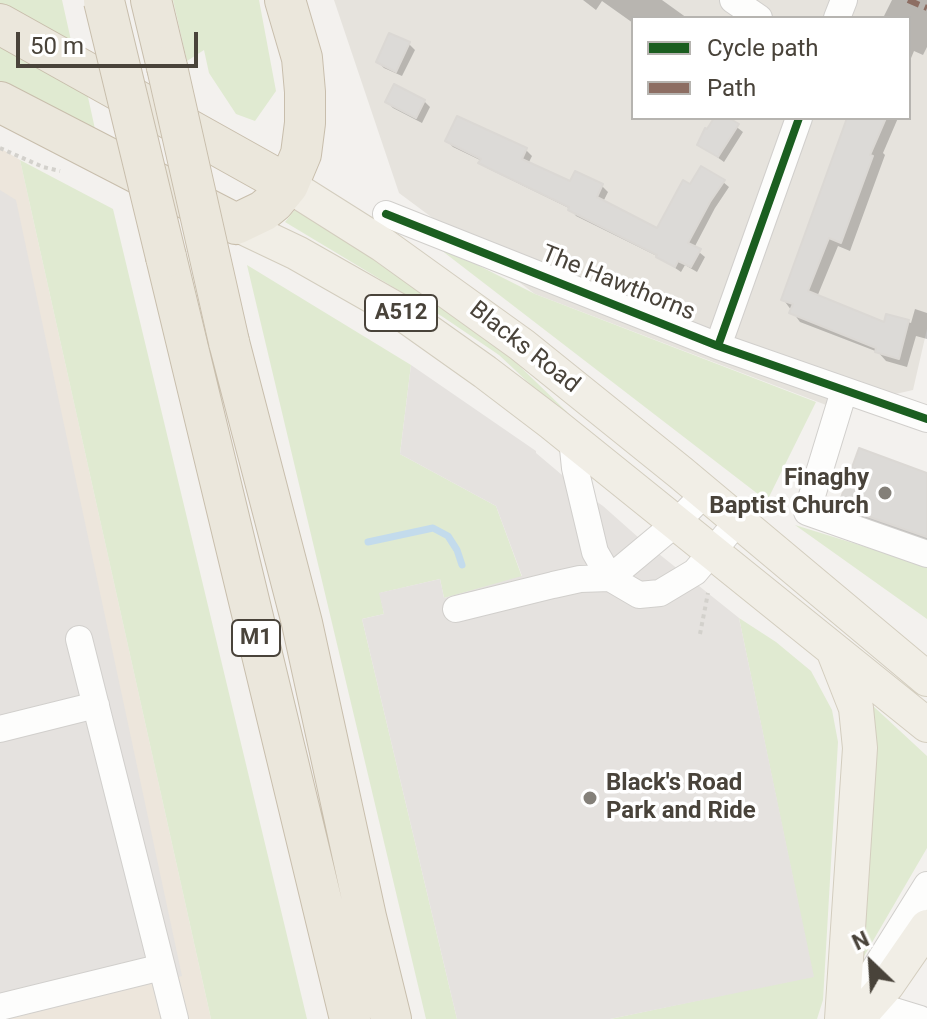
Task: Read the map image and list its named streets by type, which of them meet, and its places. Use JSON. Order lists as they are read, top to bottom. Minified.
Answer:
{"streets":{"highway":["A512","Blacks Road","M1"],"street":["The Hawthorns"]},"places":["Finaghy Baptist Church","Black's Road Park and Ride"],"legend":["Cycle path","Path"],"scale_bar":"50 m","north":"top left"}
